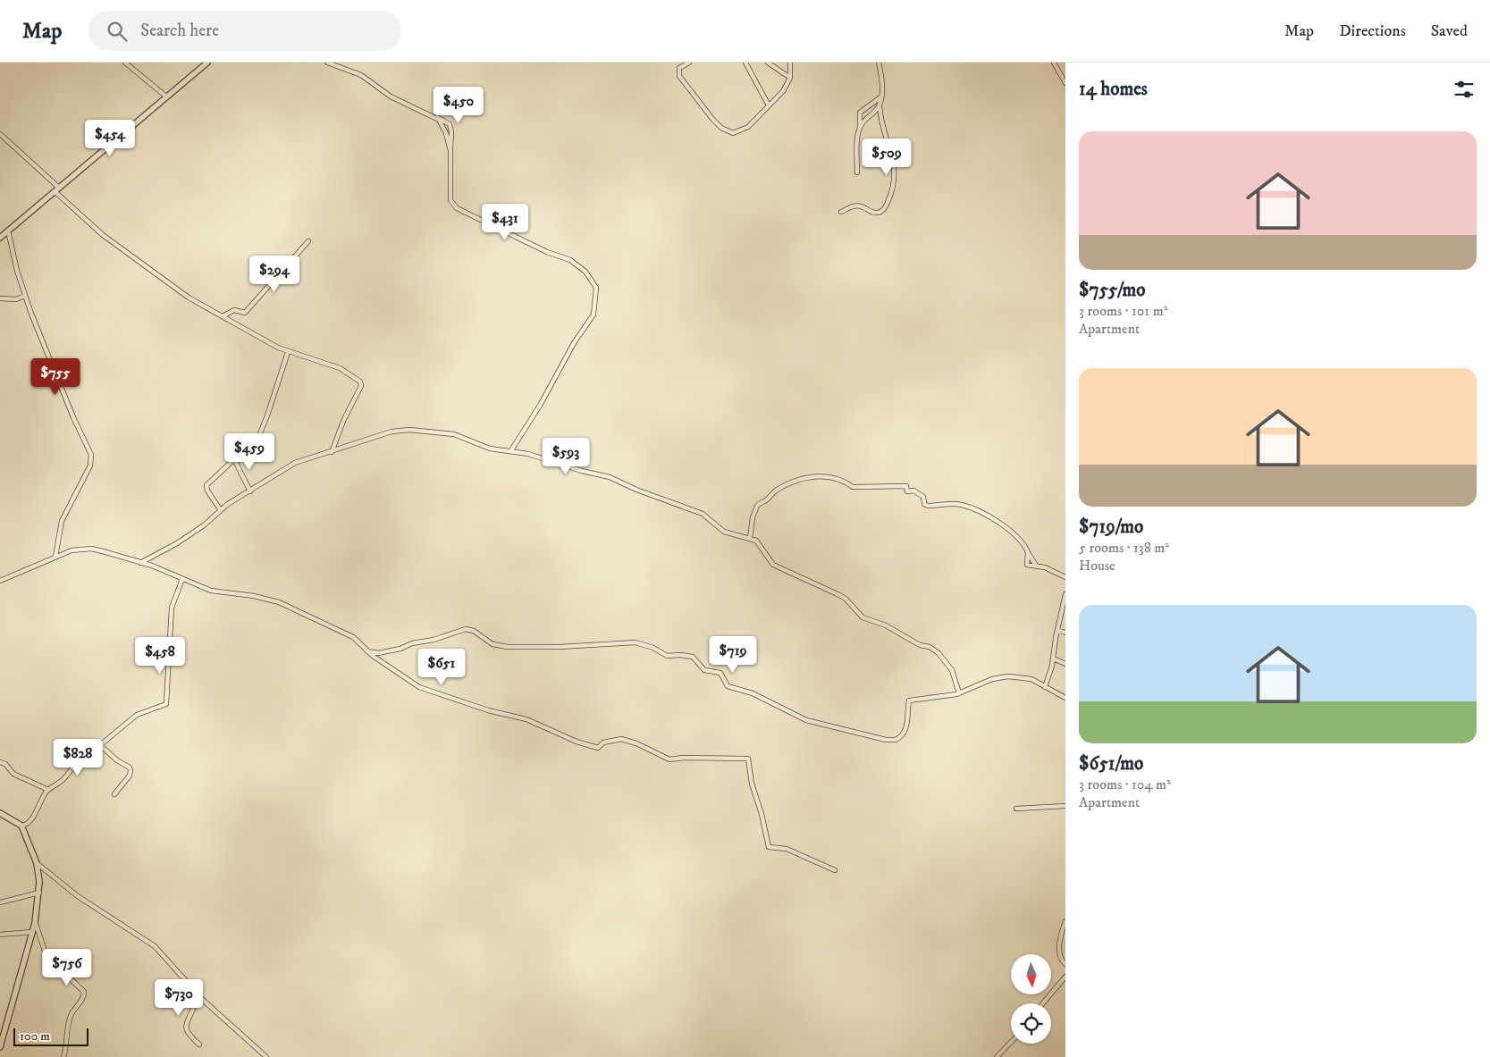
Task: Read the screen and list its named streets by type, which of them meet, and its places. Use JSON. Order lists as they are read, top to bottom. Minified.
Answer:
{"scale_bar":"100 m","north":"bottom","page":{"header":"Map","search":"Search here","nav":["Map","Directions","Saved"],"heading":"14 homes","price":["$450","$454","$509","$431","$294","$755","$459","$593","$719","$458","$651","$828","$756","$730"],"list":[{"name":"$755/mo","note":"3 rooms · 101 m² · Apartment"},{"name":"$719/mo","note":"5 rooms · 138 m² · House"},{"name":"$651/mo","note":"3 rooms · 104 m² · Apartment"}],"scale":"100 m"}}
